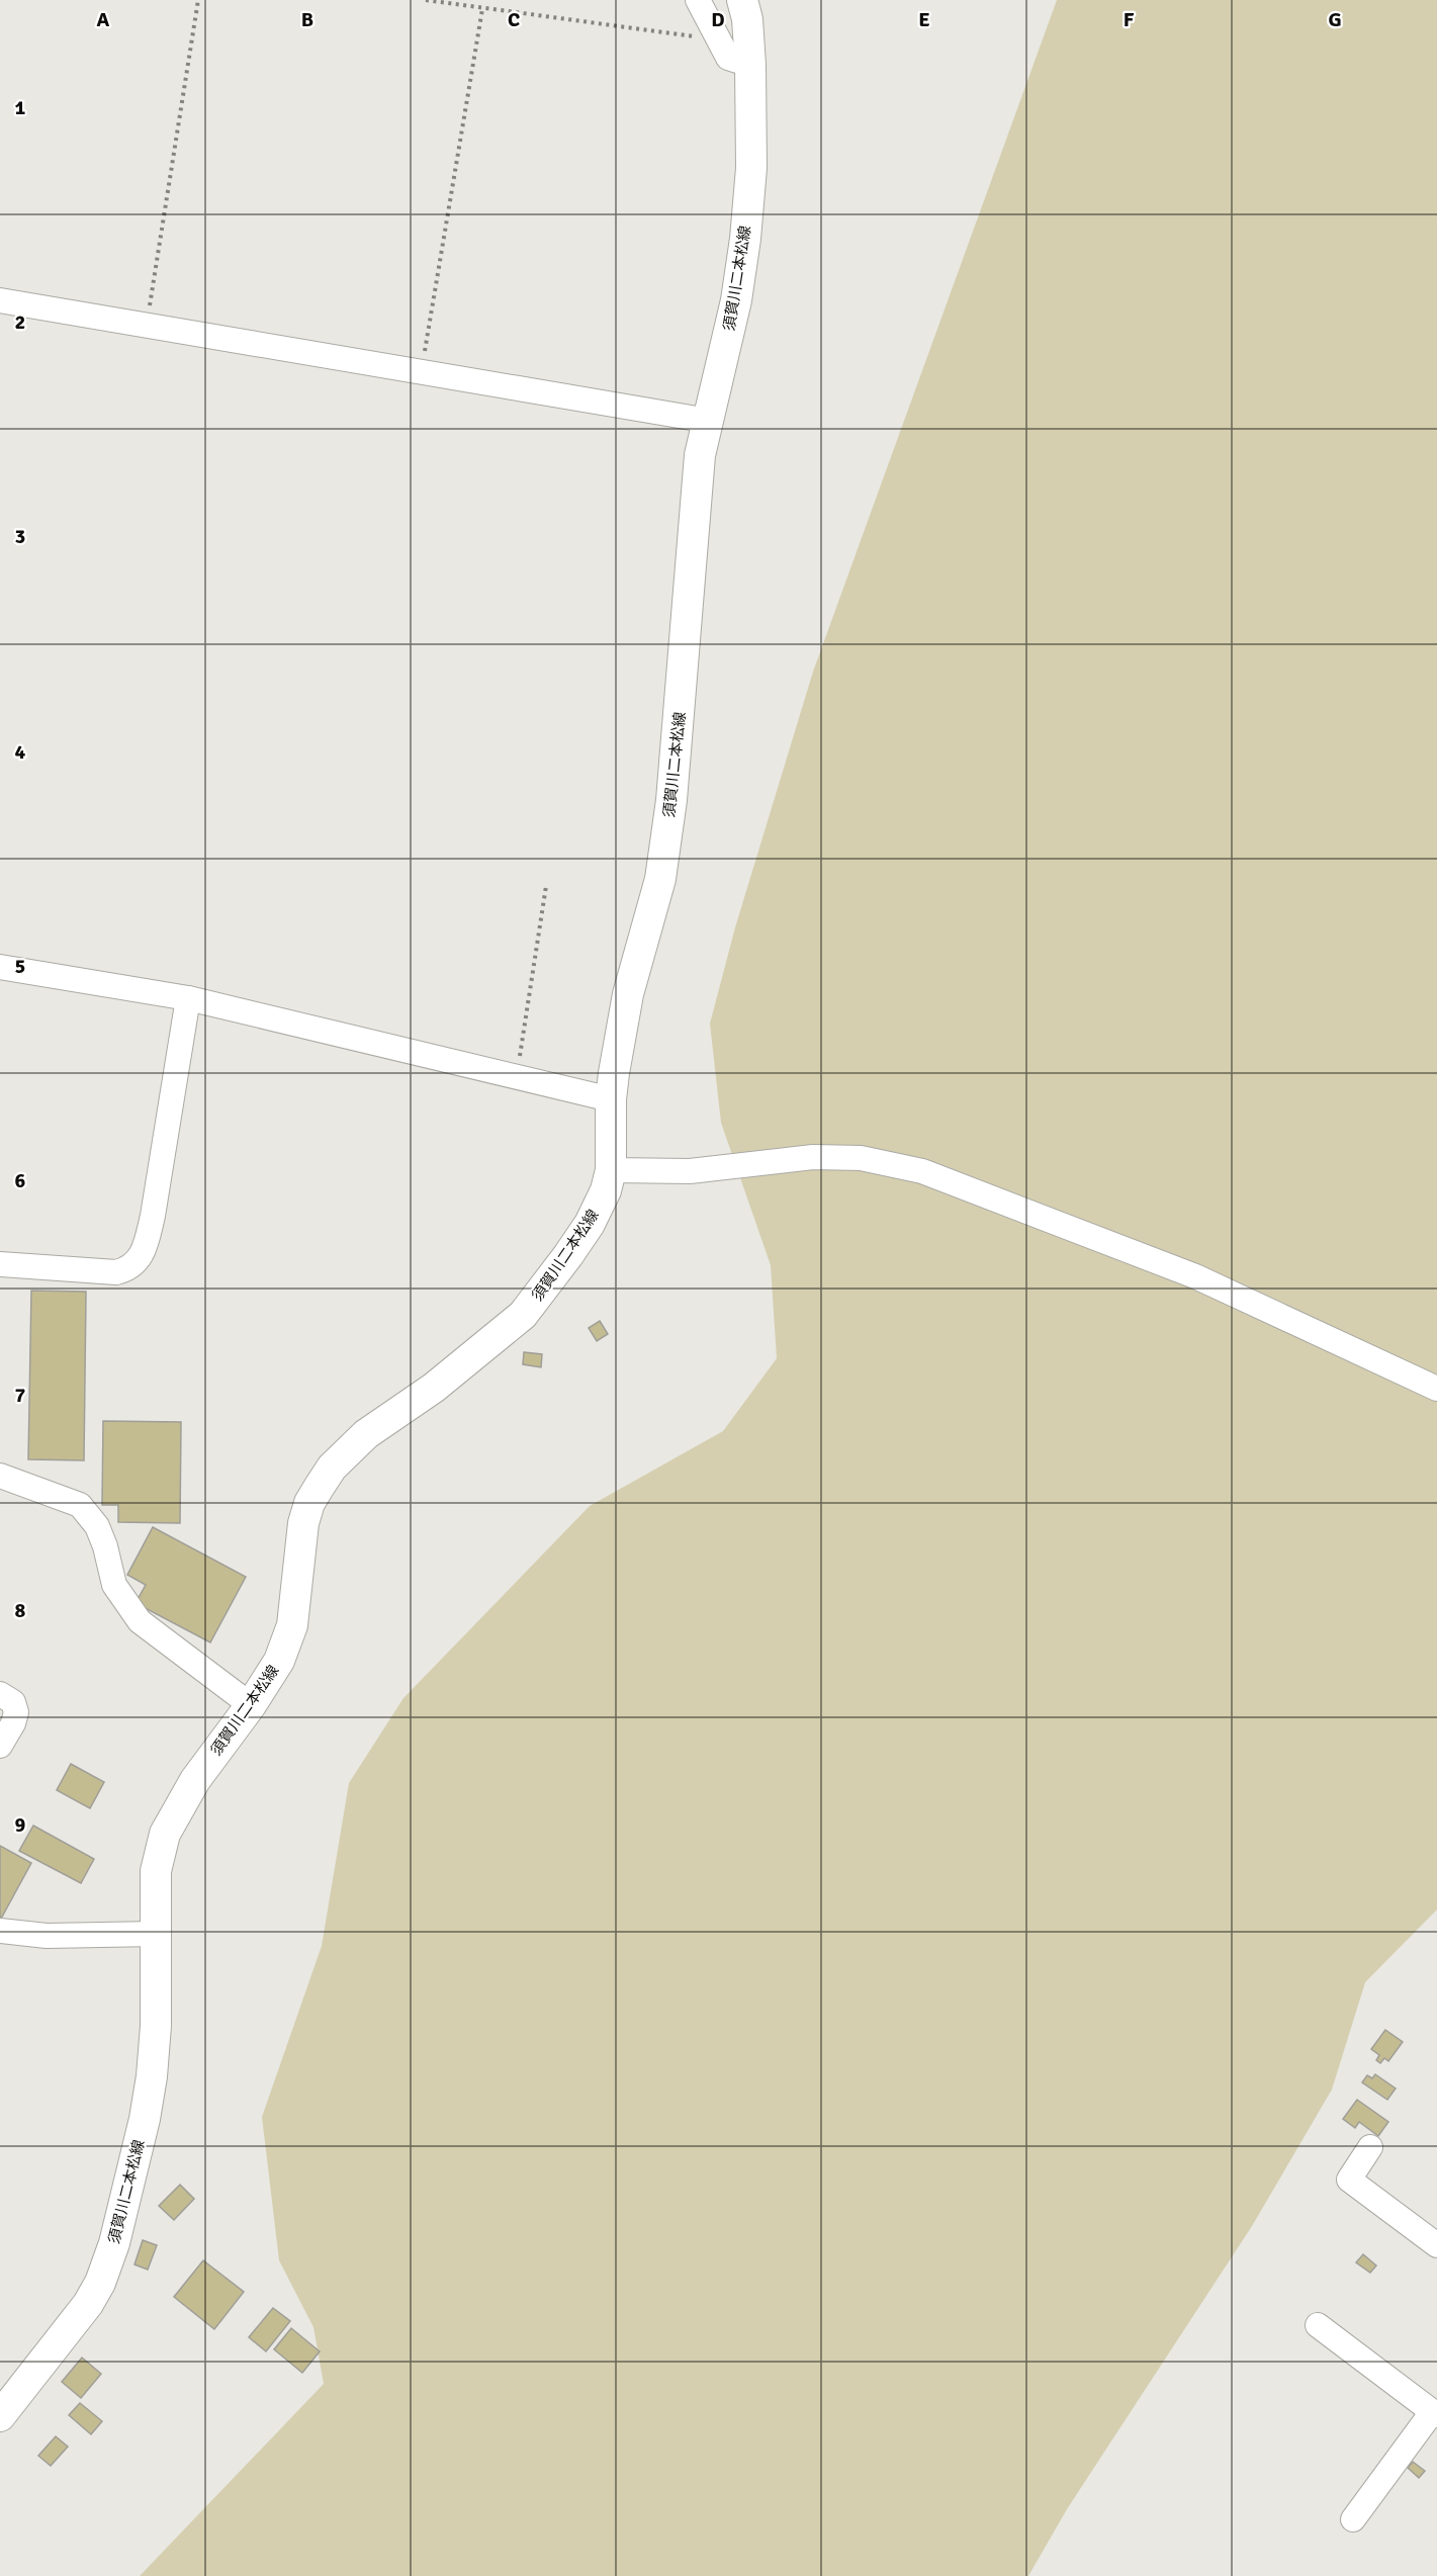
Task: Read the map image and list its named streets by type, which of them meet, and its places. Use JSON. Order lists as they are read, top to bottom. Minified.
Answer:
{"streets":{"main road":["須賀川二本松線"]},"grid":{"columns":["A","B","C","D","E","F","G"],"rows":["1","2","3","4","5","6","7","8","9"]}}
